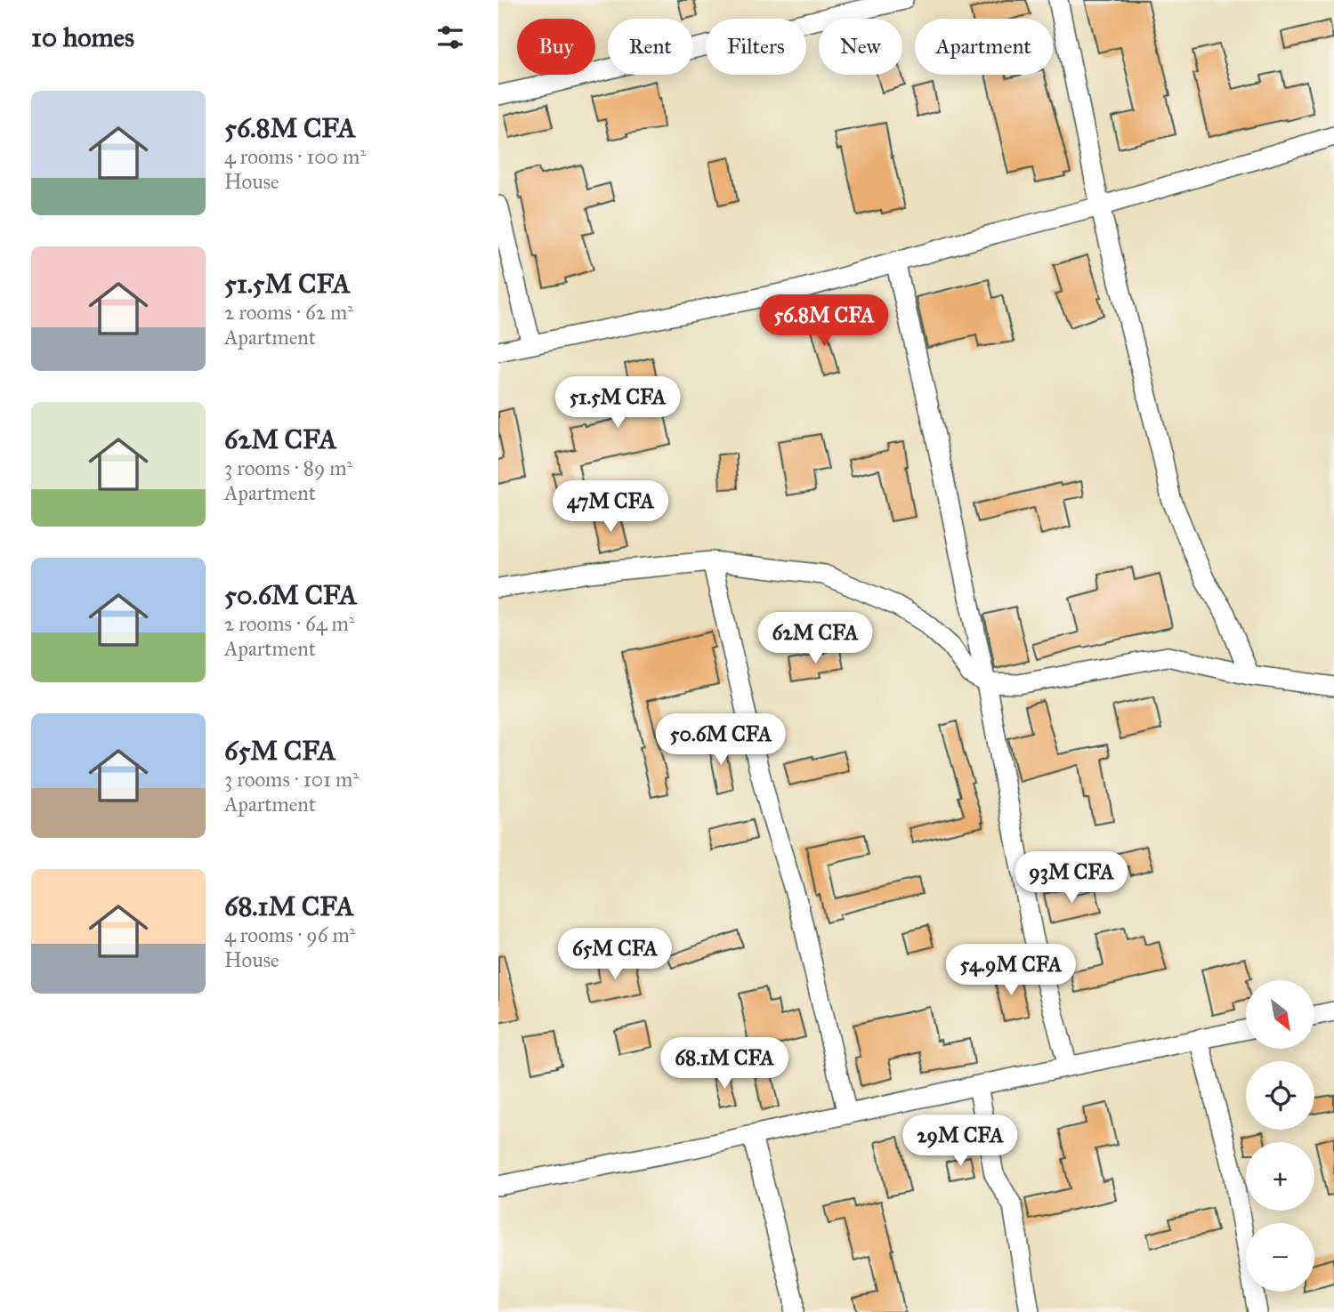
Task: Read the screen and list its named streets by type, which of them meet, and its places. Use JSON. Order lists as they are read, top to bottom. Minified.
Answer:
{"north":"bottom right","page":{"heading":"10 homes","chip":["Buy","Rent","Filters","New","Apartment"],"list":[{"name":"56.8M CFA","note":"4 rooms · 100 m² · House"},{"name":"51.5M CFA","note":"2 rooms · 62 m² · Apartment"},{"name":"62M CFA","note":"3 rooms · 89 m² · Apartment"},{"name":"50.6M CFA","note":"2 rooms · 64 m² · Apartment"},{"name":"65M CFA","note":"3 rooms · 101 m² · Apartment"},{"name":"68.1M CFA","note":"4 rooms · 96 m² · House"}],"price":["56.8M CFA","51.5M CFA","47M CFA","62M CFA","50.6M CFA","93M CFA","65M CFA","54.9M CFA","68.1M CFA","29M CFA"],"map_buttons":["+","−"]}}
